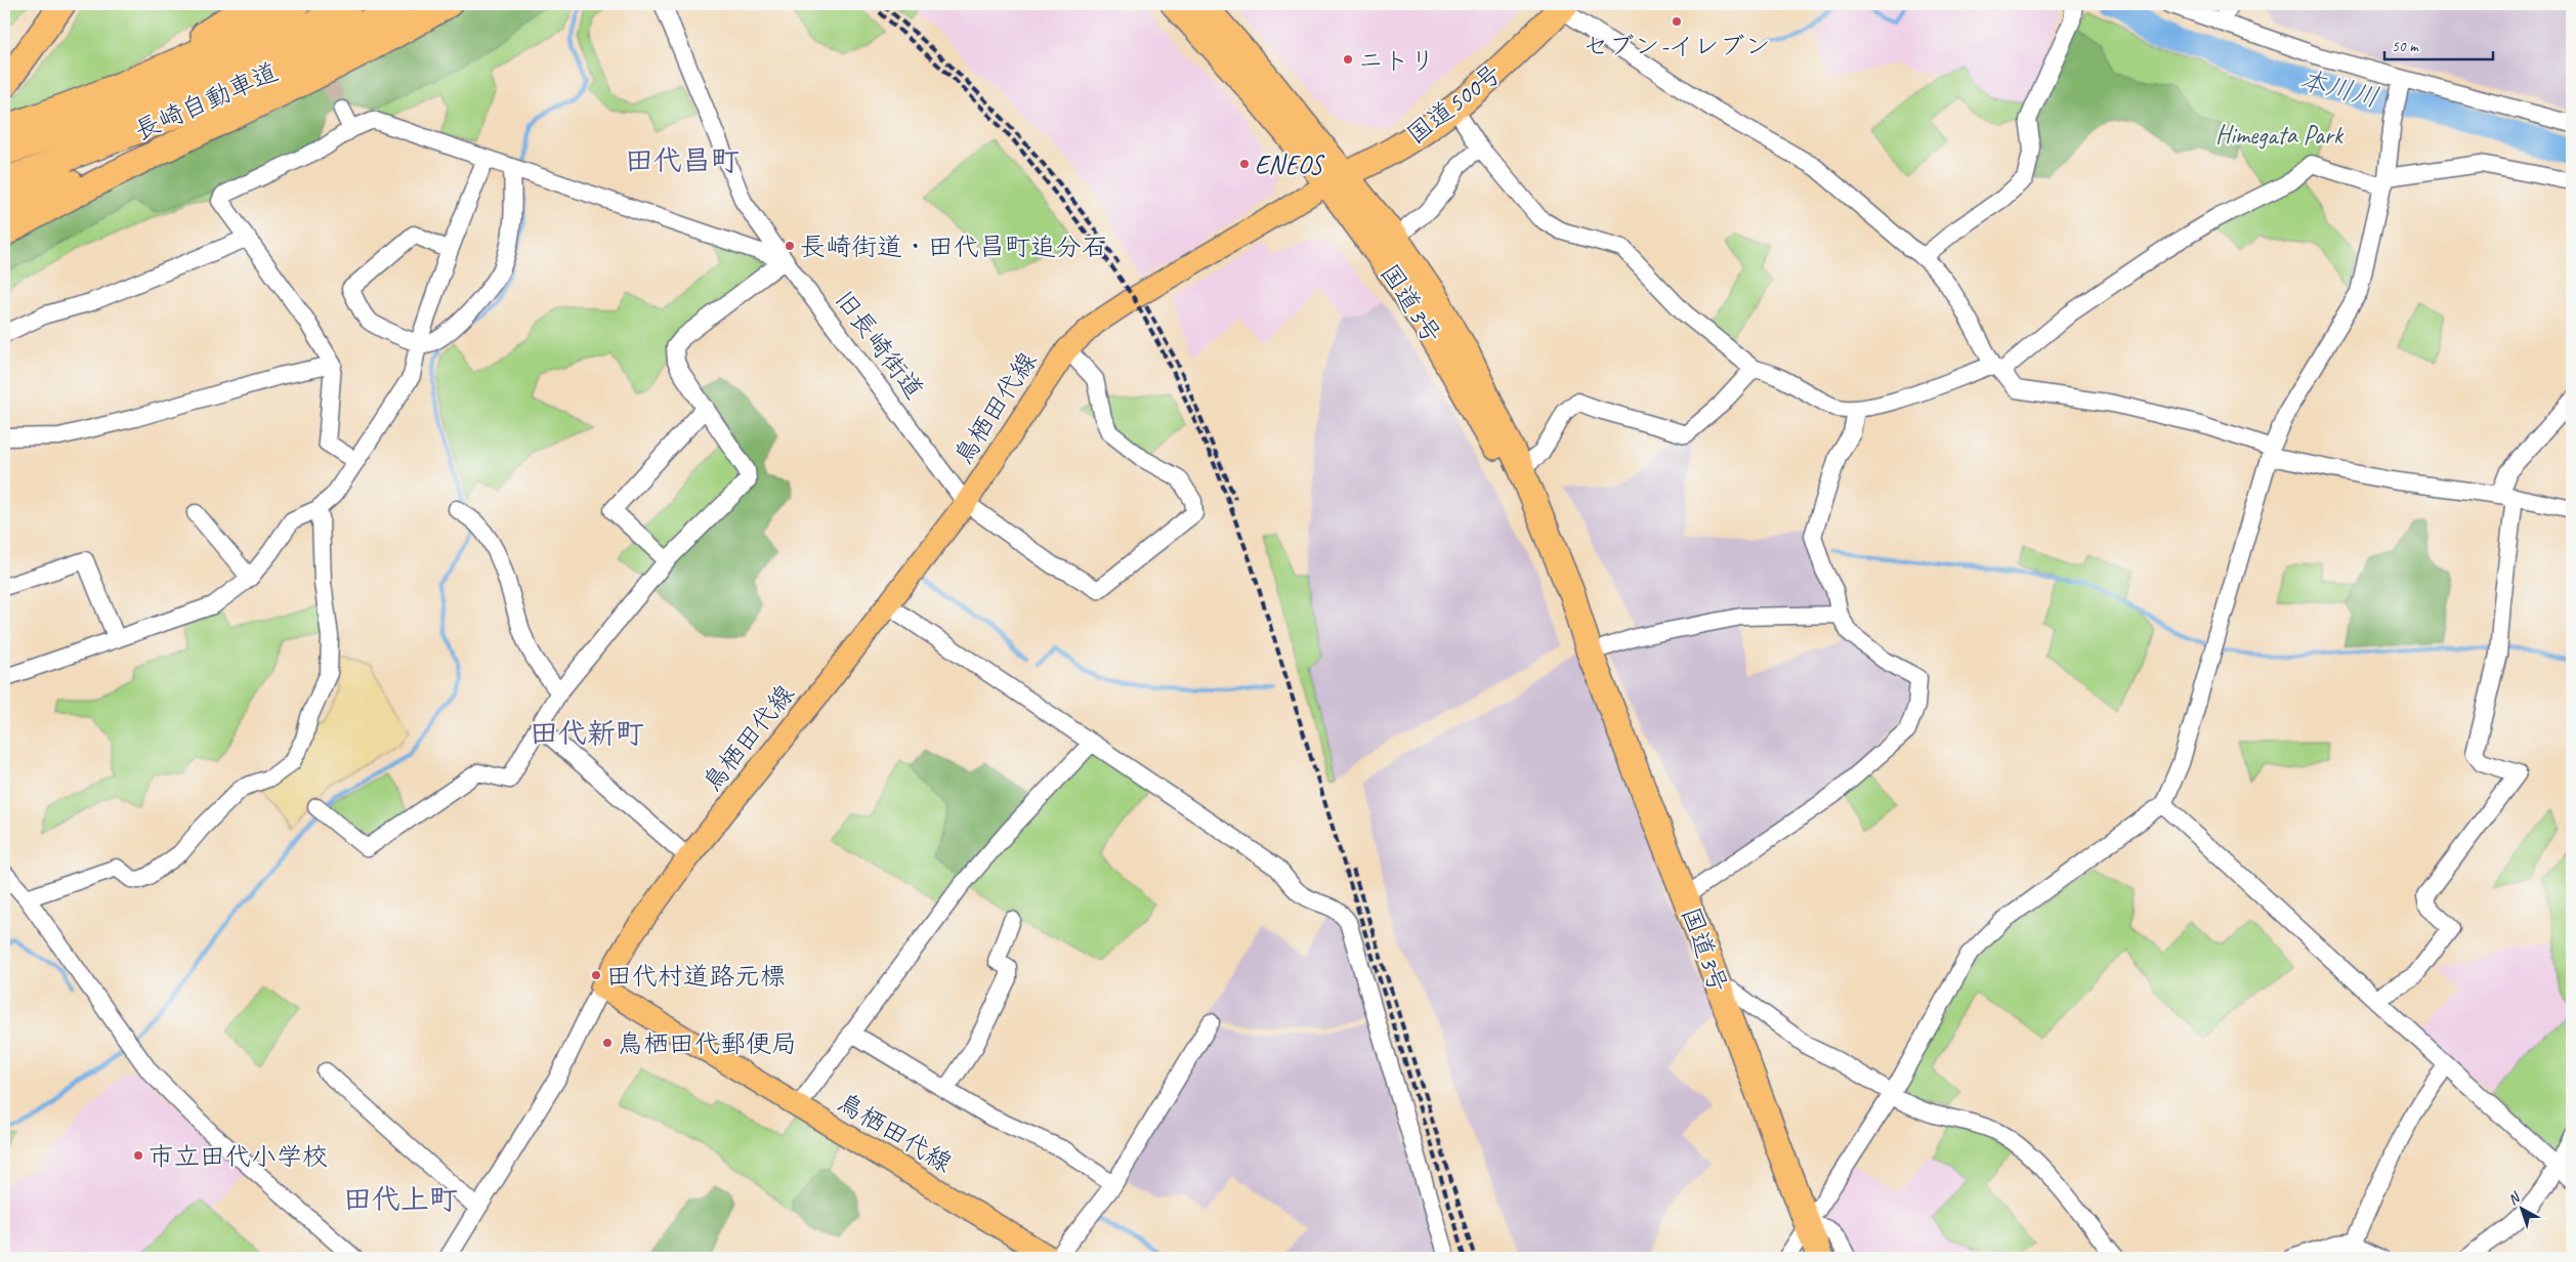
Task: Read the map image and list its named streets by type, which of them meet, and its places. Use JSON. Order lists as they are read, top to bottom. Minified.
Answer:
{"streets":{"highway":["長崎自動車道","国道500号","国道3号"],"main road":["鳥栖田代線"],"street":["旧長崎街道"]},"crossings":[["国道500号","国道3号"],["国道500号","鳥栖田代線"],["国道3号","鳥栖田代線"],["旧長崎街道","鳥栖田代線"]],"districts":["田代昌町","田代新町","田代上町"],"water":["本川川"],"parks":["Himegata Park"],"places":["セブン-イレブン","ニトリ","ENEOS","長崎街道・田代昌町追分石","田代村道路元標","鳥栖田代郵便局","市立田代小学校"],"scale_bar":"50 m","north":"top left"}
